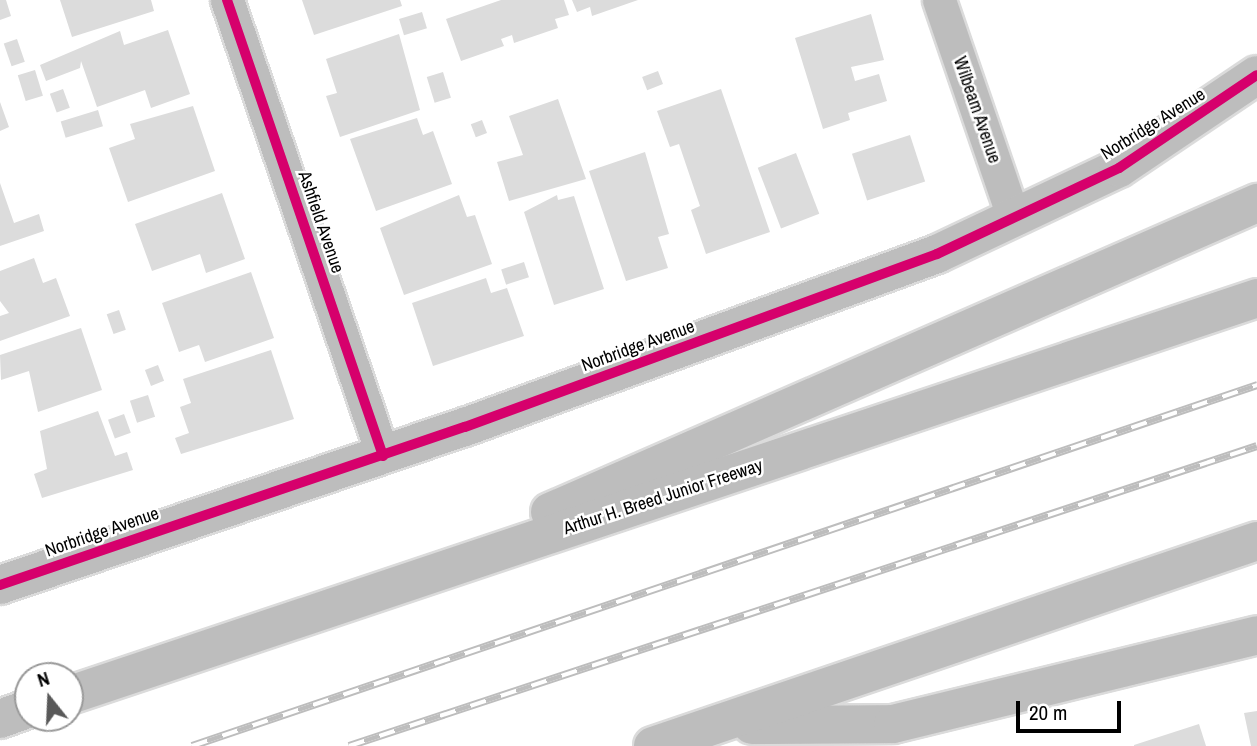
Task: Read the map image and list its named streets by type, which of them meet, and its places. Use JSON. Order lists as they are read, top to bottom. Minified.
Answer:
{"streets":{"main road":["Norbridge Avenue","Arthur H. Breed Junior Freeway"],"street":["Wilbeam Avenue","Ashfield Avenue"]},"crossings":[["Wilbeam Avenue","Norbridge Avenue"],["Norbridge Avenue","Ashfield Avenue"]],"scale_bar":"20 m","north":"top"}
